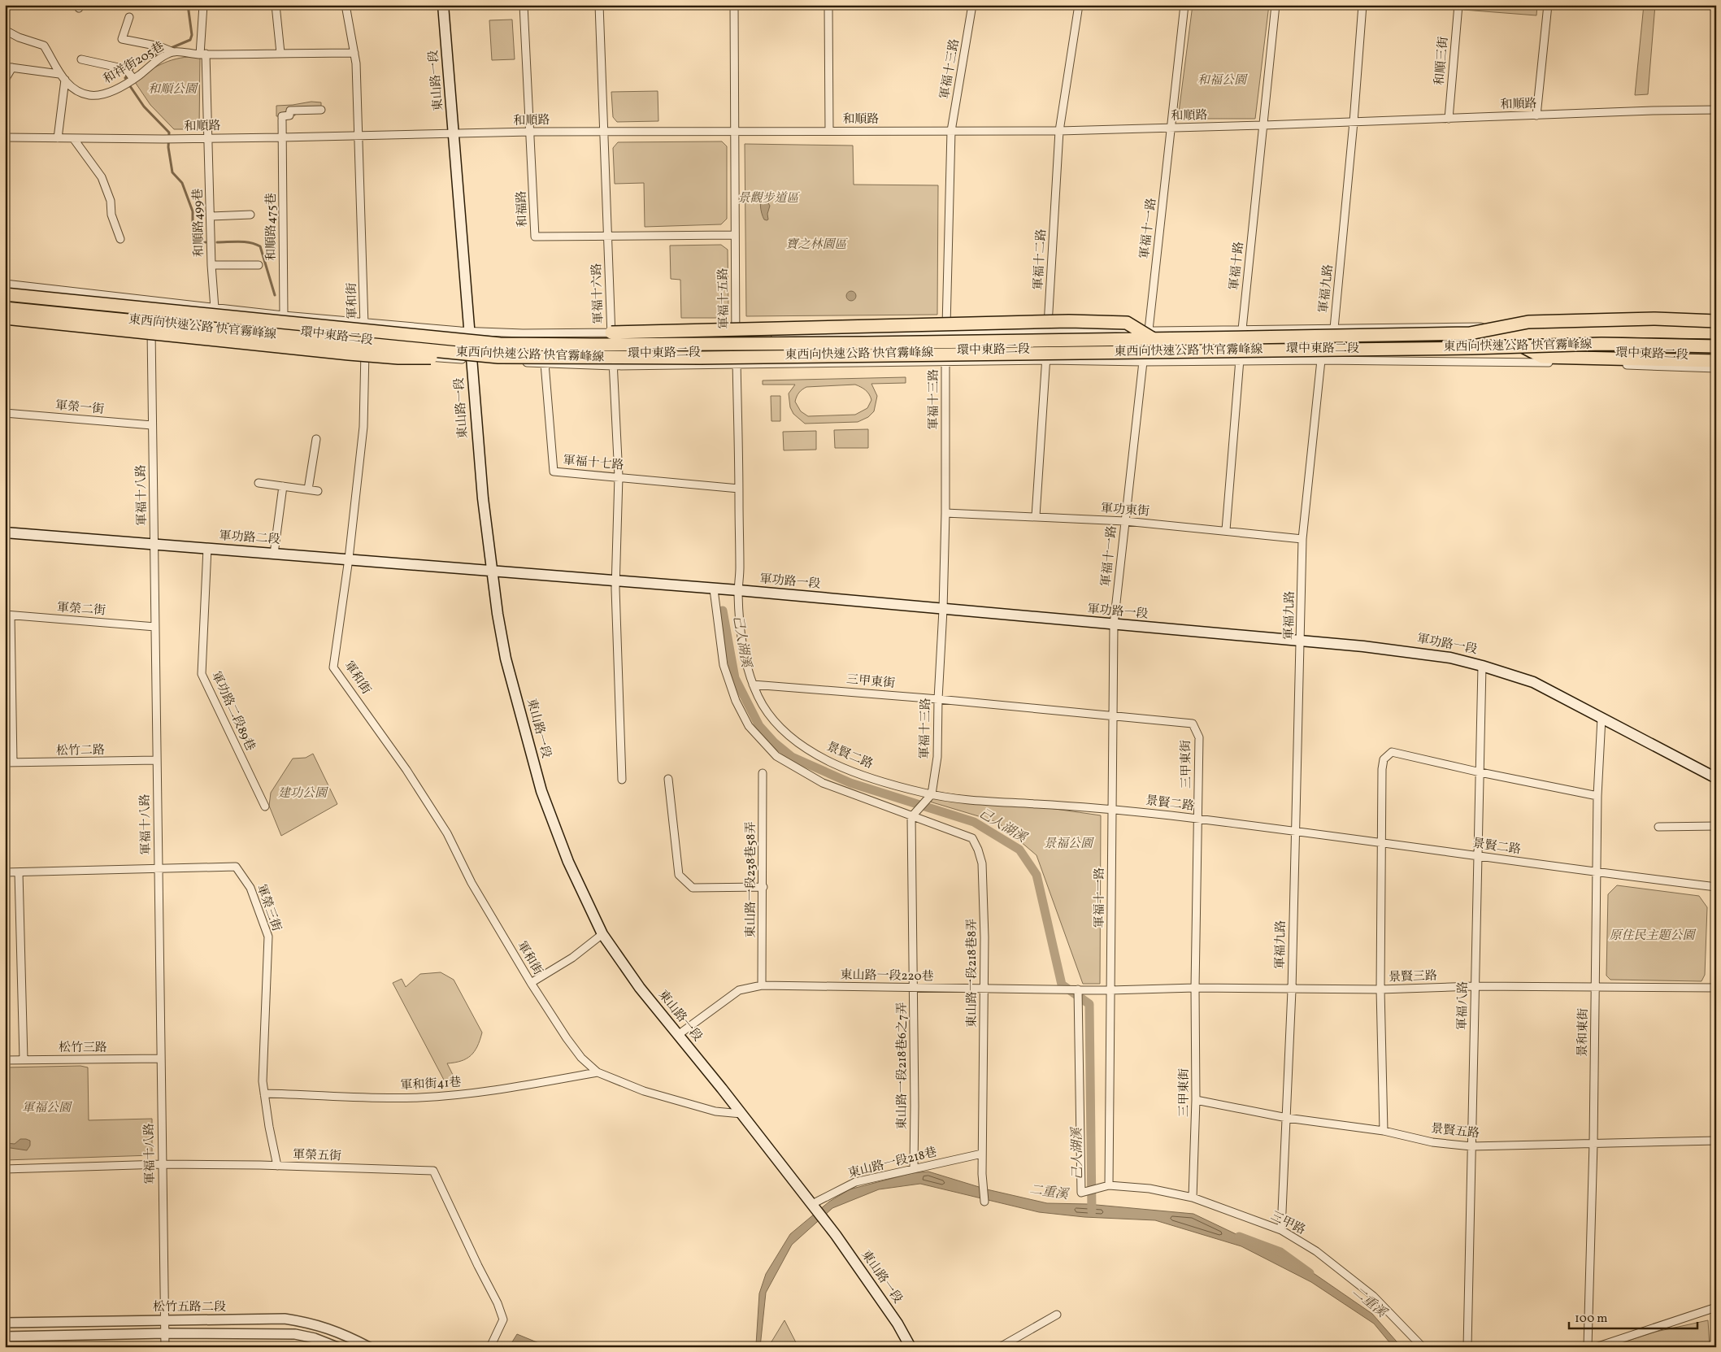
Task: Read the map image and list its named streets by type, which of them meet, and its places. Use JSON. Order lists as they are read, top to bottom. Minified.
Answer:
{"streets":{"highway":["東西向快速公路 快官霧峰線"],"main road":["東山路一段","軍功路二段","軍功路一段"],"street":["和順三街","和祥街205巷","軍福十三路","和順路","和福路","和順路499巷","和順路475巷","軍福十一路","軍福十二路","軍福十路","軍福九路","軍福十六路","軍福十五路","軍和街","環中東路二段","軍榮一街","軍福十七路","軍福十八路","軍功東街","軍榮二街","三甲東街","軍功路二段89巷","松竹二路","景賢二路","東山路一段238巷58弄","軍榮三街","東山路一段218巷8弄","東山路一段220巷","景賢三路","軍福八路","景和東街","松竹三路","東山路一段218巷6之7弄","軍和街41巷","景賢五路","軍榮五街","東山路一段218巷","三甲路","松竹五路二段"]},"crossings":[["和順三街","和順路"],["和祥街205巷","和順路499巷"],["軍福十三路","和順路"],["軍福十三路","環中東路二段"],["軍福十三路","軍功東街"],["軍福十三路","軍功路一段"],["軍福十三路","三甲東街"],["軍福十三路","景賢二路"],["東山路一段","和順路"],["東山路一段","軍和街"],["東山路一段","東西向快速公路 快官霧峰線"],["東山路一段","環中東路二段"],["東山路一段","軍功路二段"],["東山路一段","軍功路一段"],["東山路一段","東山路一段220巷"],["東山路一段","東山路一段218巷"],["和順路","和福路"],["和順路","和順路499巷"],["和順路","和順路475巷"],["和順路","軍福十一路"],["和順路","軍福十二路"],["和順路","軍福十路"],["和順路","軍福九路"],["和順路","軍福十六路"],["和順路","軍福十五路"],["和順路","軍和街"],["和福路","軍福十六路"],["和福路","軍福十五路"],["和順路499巷","環中東路二段"],["和順路475巷","環中東路二段"],["軍福十一路","東西向快速公路 快官霧峰線"],["軍福十一路","環中東路二段"],["軍福十一路","軍功東街"],["軍福十一路","軍功路一段"],["軍福十一路","三甲東街"],["軍福十一路","景賢二路"],["軍福十一路","東山路一段220巷"],["軍福十一路","景賢三路"],["軍福十一路","三甲路"],["軍福十二路","環中東路二段"],["軍福十二路","軍功東街"],["軍福十路","環中東路二段"],["軍福十路","軍功東街"],["軍福九路","環中東路二段"],["軍福九路","軍功東街"],["軍福九路","軍功路一段"],["軍福九路","景賢二路"],["軍福九路","景賢三路"],["軍福九路","景賢五路"],["軍福九路","三甲路"],["軍福十六路","環中東路二段"],["軍福十六路","軍福十七路"],["軍福十六路","軍功路一段"],["軍福十五路","環中東路二段"],["軍福十五路","軍福十七路"],["軍福十五路","軍功路一段"],["軍福十五路","景賢二路"],["軍和街","環中東路二段"],["軍和街","軍功路二段"],["軍和街","軍和街41巷"],["東西向快速公路 快官霧峰線","環中東路二段"],["環中東路二段","軍福十七路"],["環中東路二段","軍福十八路"],["軍榮一街","軍福十八路"],["軍福十八路","軍功路二段"],["軍福十八路","軍榮二街"],["軍福十八路","松竹二路"],["軍福十八路","軍榮三街"],["軍福十八路","松竹三路"],["軍福十八路","軍榮五街"],["軍福十八路","松竹五路二段"],["軍功路二段","軍功路一段"],["軍功路二段","軍功路二段89巷"],["軍功路一段","景賢二路"],["軍功路一段","東山路一段218巷8弄"],["軍功路一段","軍福八路"],["軍功路一段","景和東街"],["三甲東街","景賢二路"],["三甲東街","景賢三路"],["三甲東街","景賢五路"],["三甲東街","三甲路"],["景賢二路","軍福八路"],["景賢二路","景和東街"],["東山路一段238巷58弄","東山路一段220巷"],["軍榮三街","軍和街41巷"],["軍榮三街","軍榮五街"],["東山路一段218巷8弄","東山路一段220巷"],["東山路一段218巷8弄","東山路一段218巷6之7弄"],["東山路一段218巷8弄","東山路一段218巷"],["東山路一段220巷","景賢三路"],["東山路一段220巷","東山路一段218巷6之7弄"],["東山路一段220巷","三甲路"],["景賢三路","軍福八路"],["景賢三路","景和東街"],["軍福八路","景賢五路"],["景和東街","景賢五路"],["東山路一段218巷6之7弄","東山路一段218巷"]],"water":["己人湖溪","二重溪"],"parks":["和福公園","和順公園","景觀步道區","寶之林園區","建功公園","景福公園","原住民主題公園","軍福公園"],"scale_bar":"100 m"}
